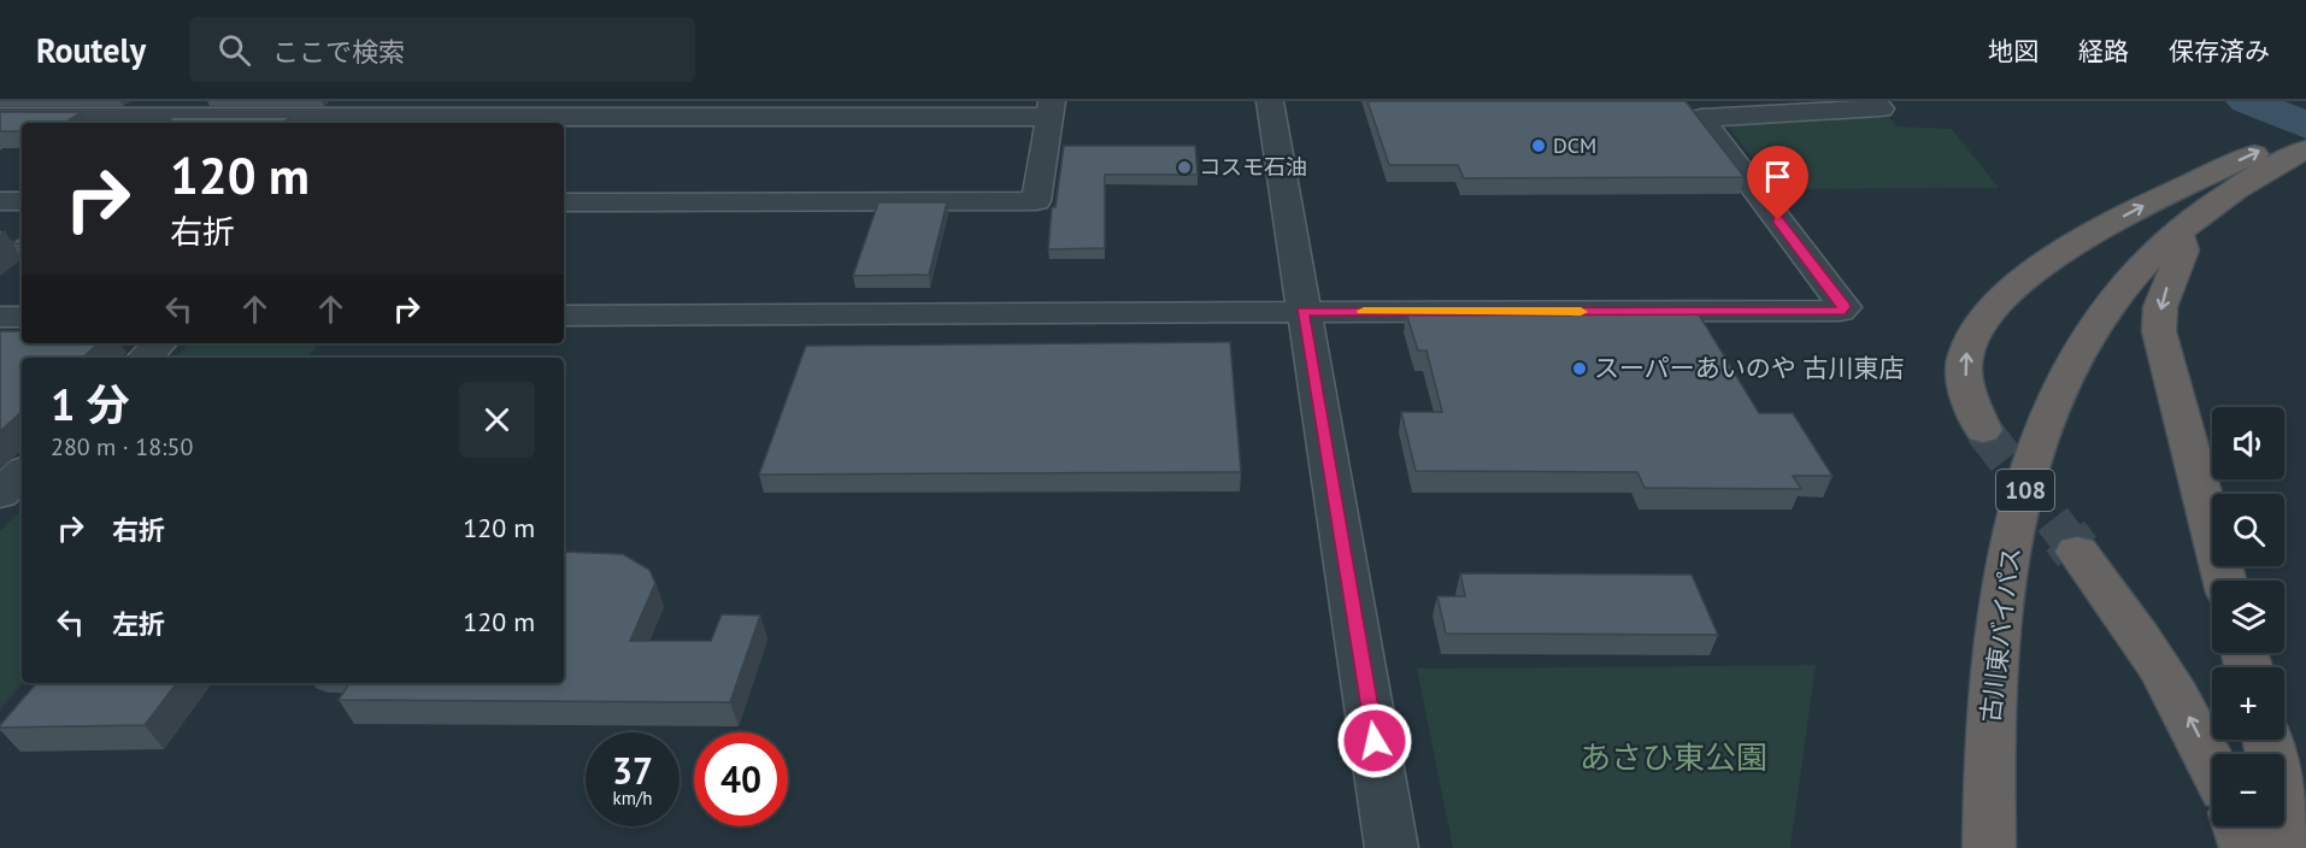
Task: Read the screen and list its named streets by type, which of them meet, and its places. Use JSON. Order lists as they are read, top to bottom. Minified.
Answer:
{"streets":{"highway":["108","古川東バイパス"]},"parks":["あさひ東公園"],"places":["DCM","コスモ石油","スーパーあいのや 古川東店"],"page":{"header":"Routely","search":"ここで検索","nav":["地図","経路","保存済み"],"turn":["120 m","右折"],"heading":["1 分","280 m · 18:50"],"map_buttons":["+","−"],"list":[{"name":"右折","value":"120 m"},{"name":"左折","value":"120 m"}],"speed":"37 km/h","limit":"40"}}
